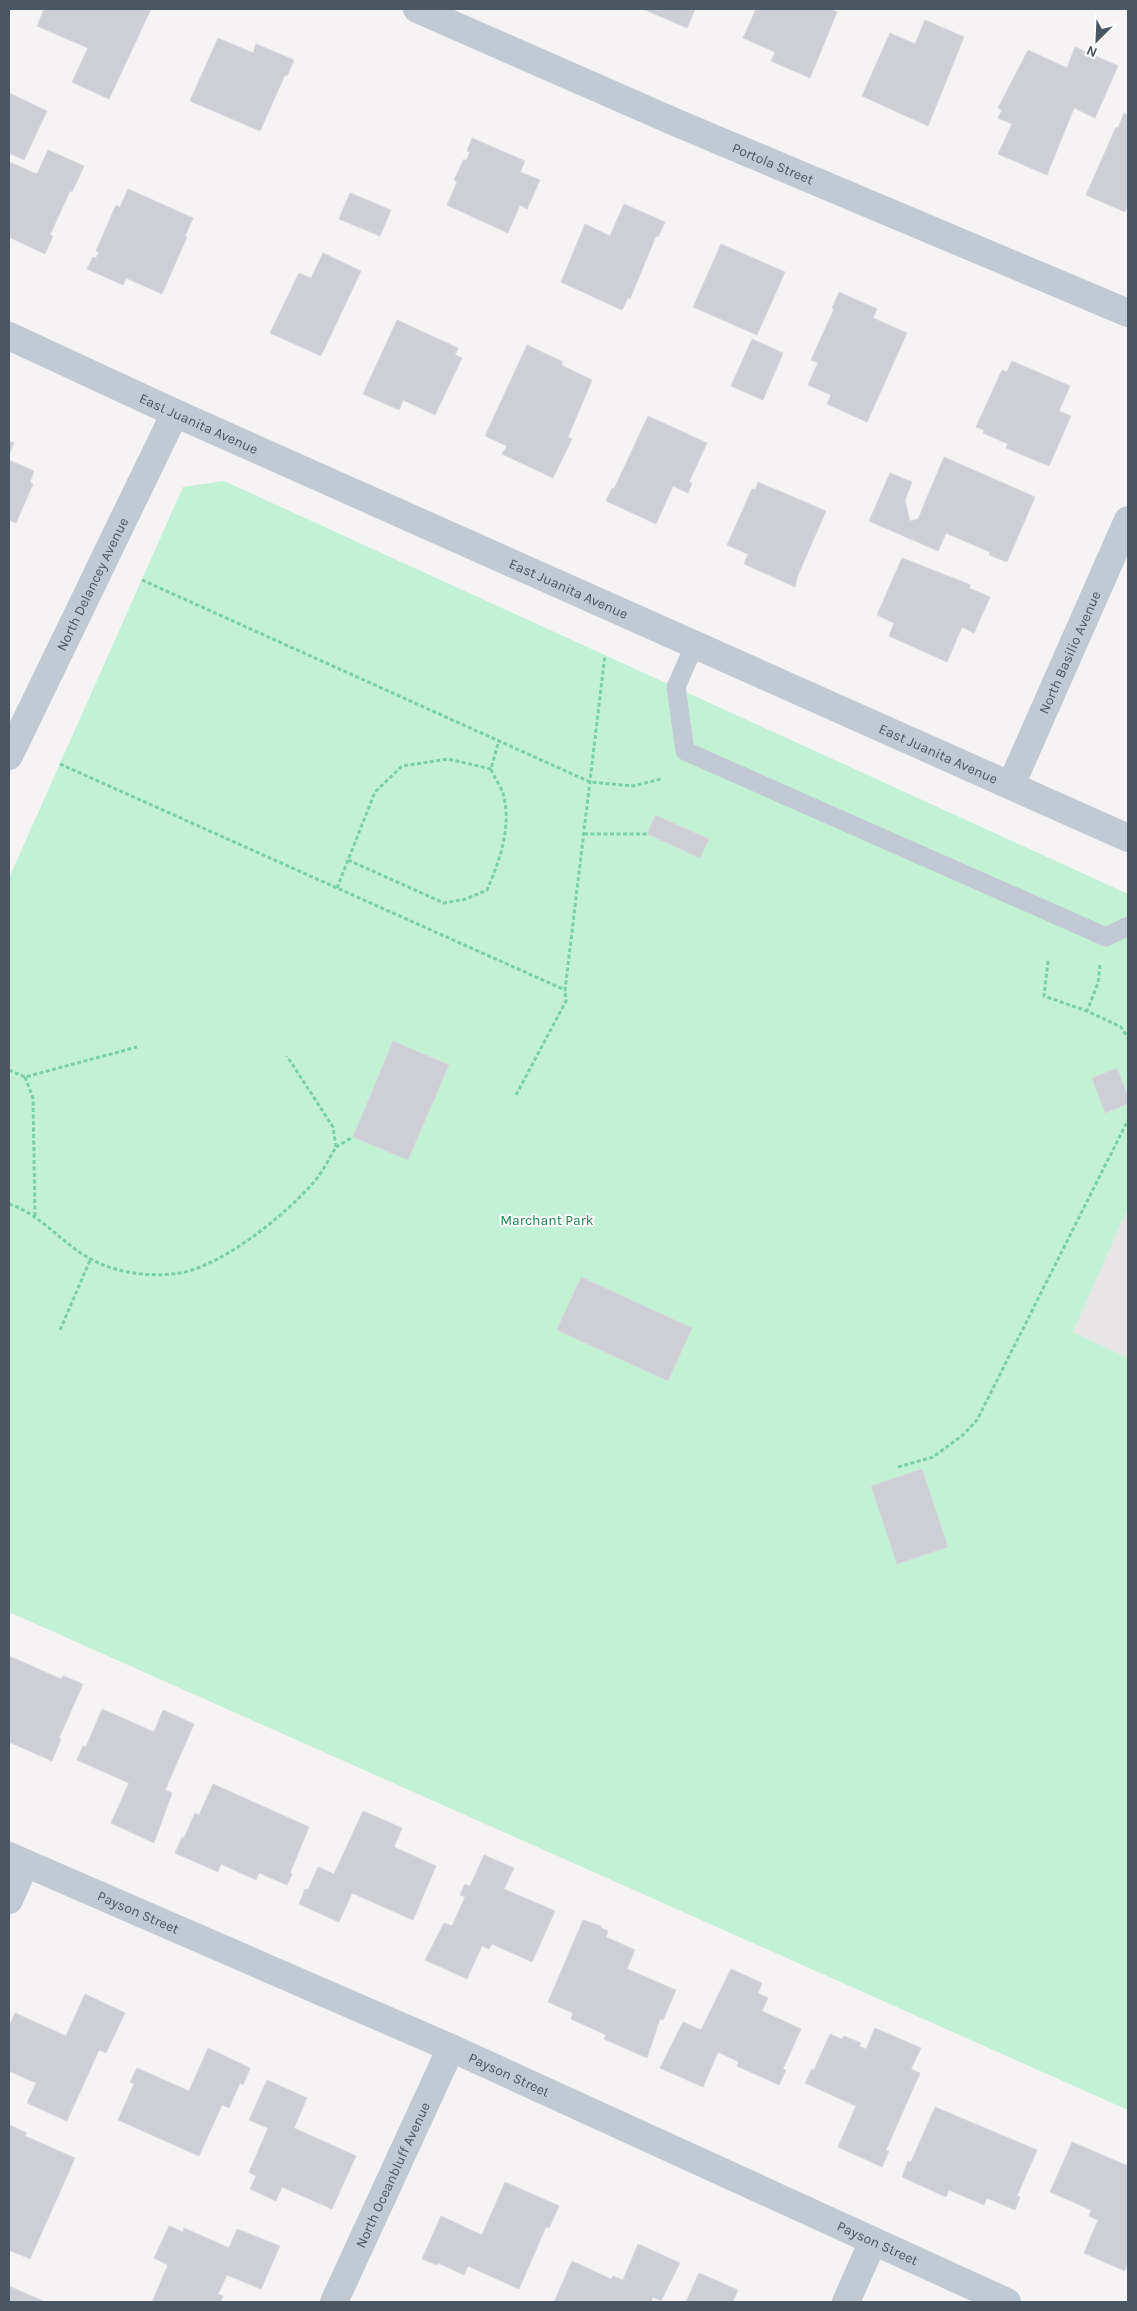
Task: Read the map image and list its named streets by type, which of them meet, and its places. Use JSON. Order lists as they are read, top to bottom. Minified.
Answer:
{"streets":{"street":["Portola Street","East Juanita Avenue","North Delancey Avenue","North Basilio Avenue","Payson Street","North Oceanbluff Avenue"]},"crossings":[["East Juanita Avenue","North Delancey Avenue"],["East Juanita Avenue","North Basilio Avenue"],["Payson Street","North Oceanbluff Avenue"]],"parks":["Marchant Park"],"north":"bottom left"}
